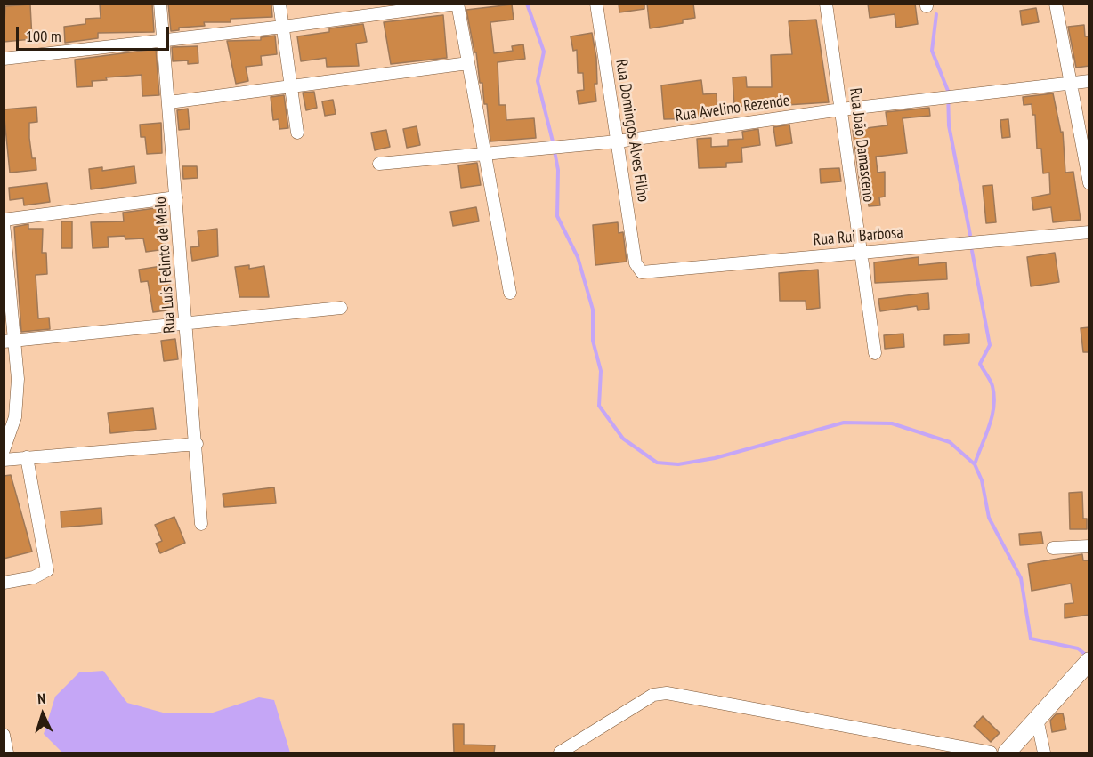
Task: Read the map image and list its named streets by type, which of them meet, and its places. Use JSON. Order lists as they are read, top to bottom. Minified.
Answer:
{"streets":{"street":["Rua Avelino Rezende","Rua Domingos Alves Filho","Rua João Damasceno","Rua Rui Barbosa","Rua Luís Felinto de Melo"]},"crossings":[["Rua Avelino Rezende","Rua Domingos Alves Filho"],["Rua Avelino Rezende","Rua João Damasceno"],["Rua Domingos Alves Filho","Rua Rui Barbosa"],["Rua João Damasceno","Rua Rui Barbosa"]],"scale_bar":"100 m","north":"top"}
